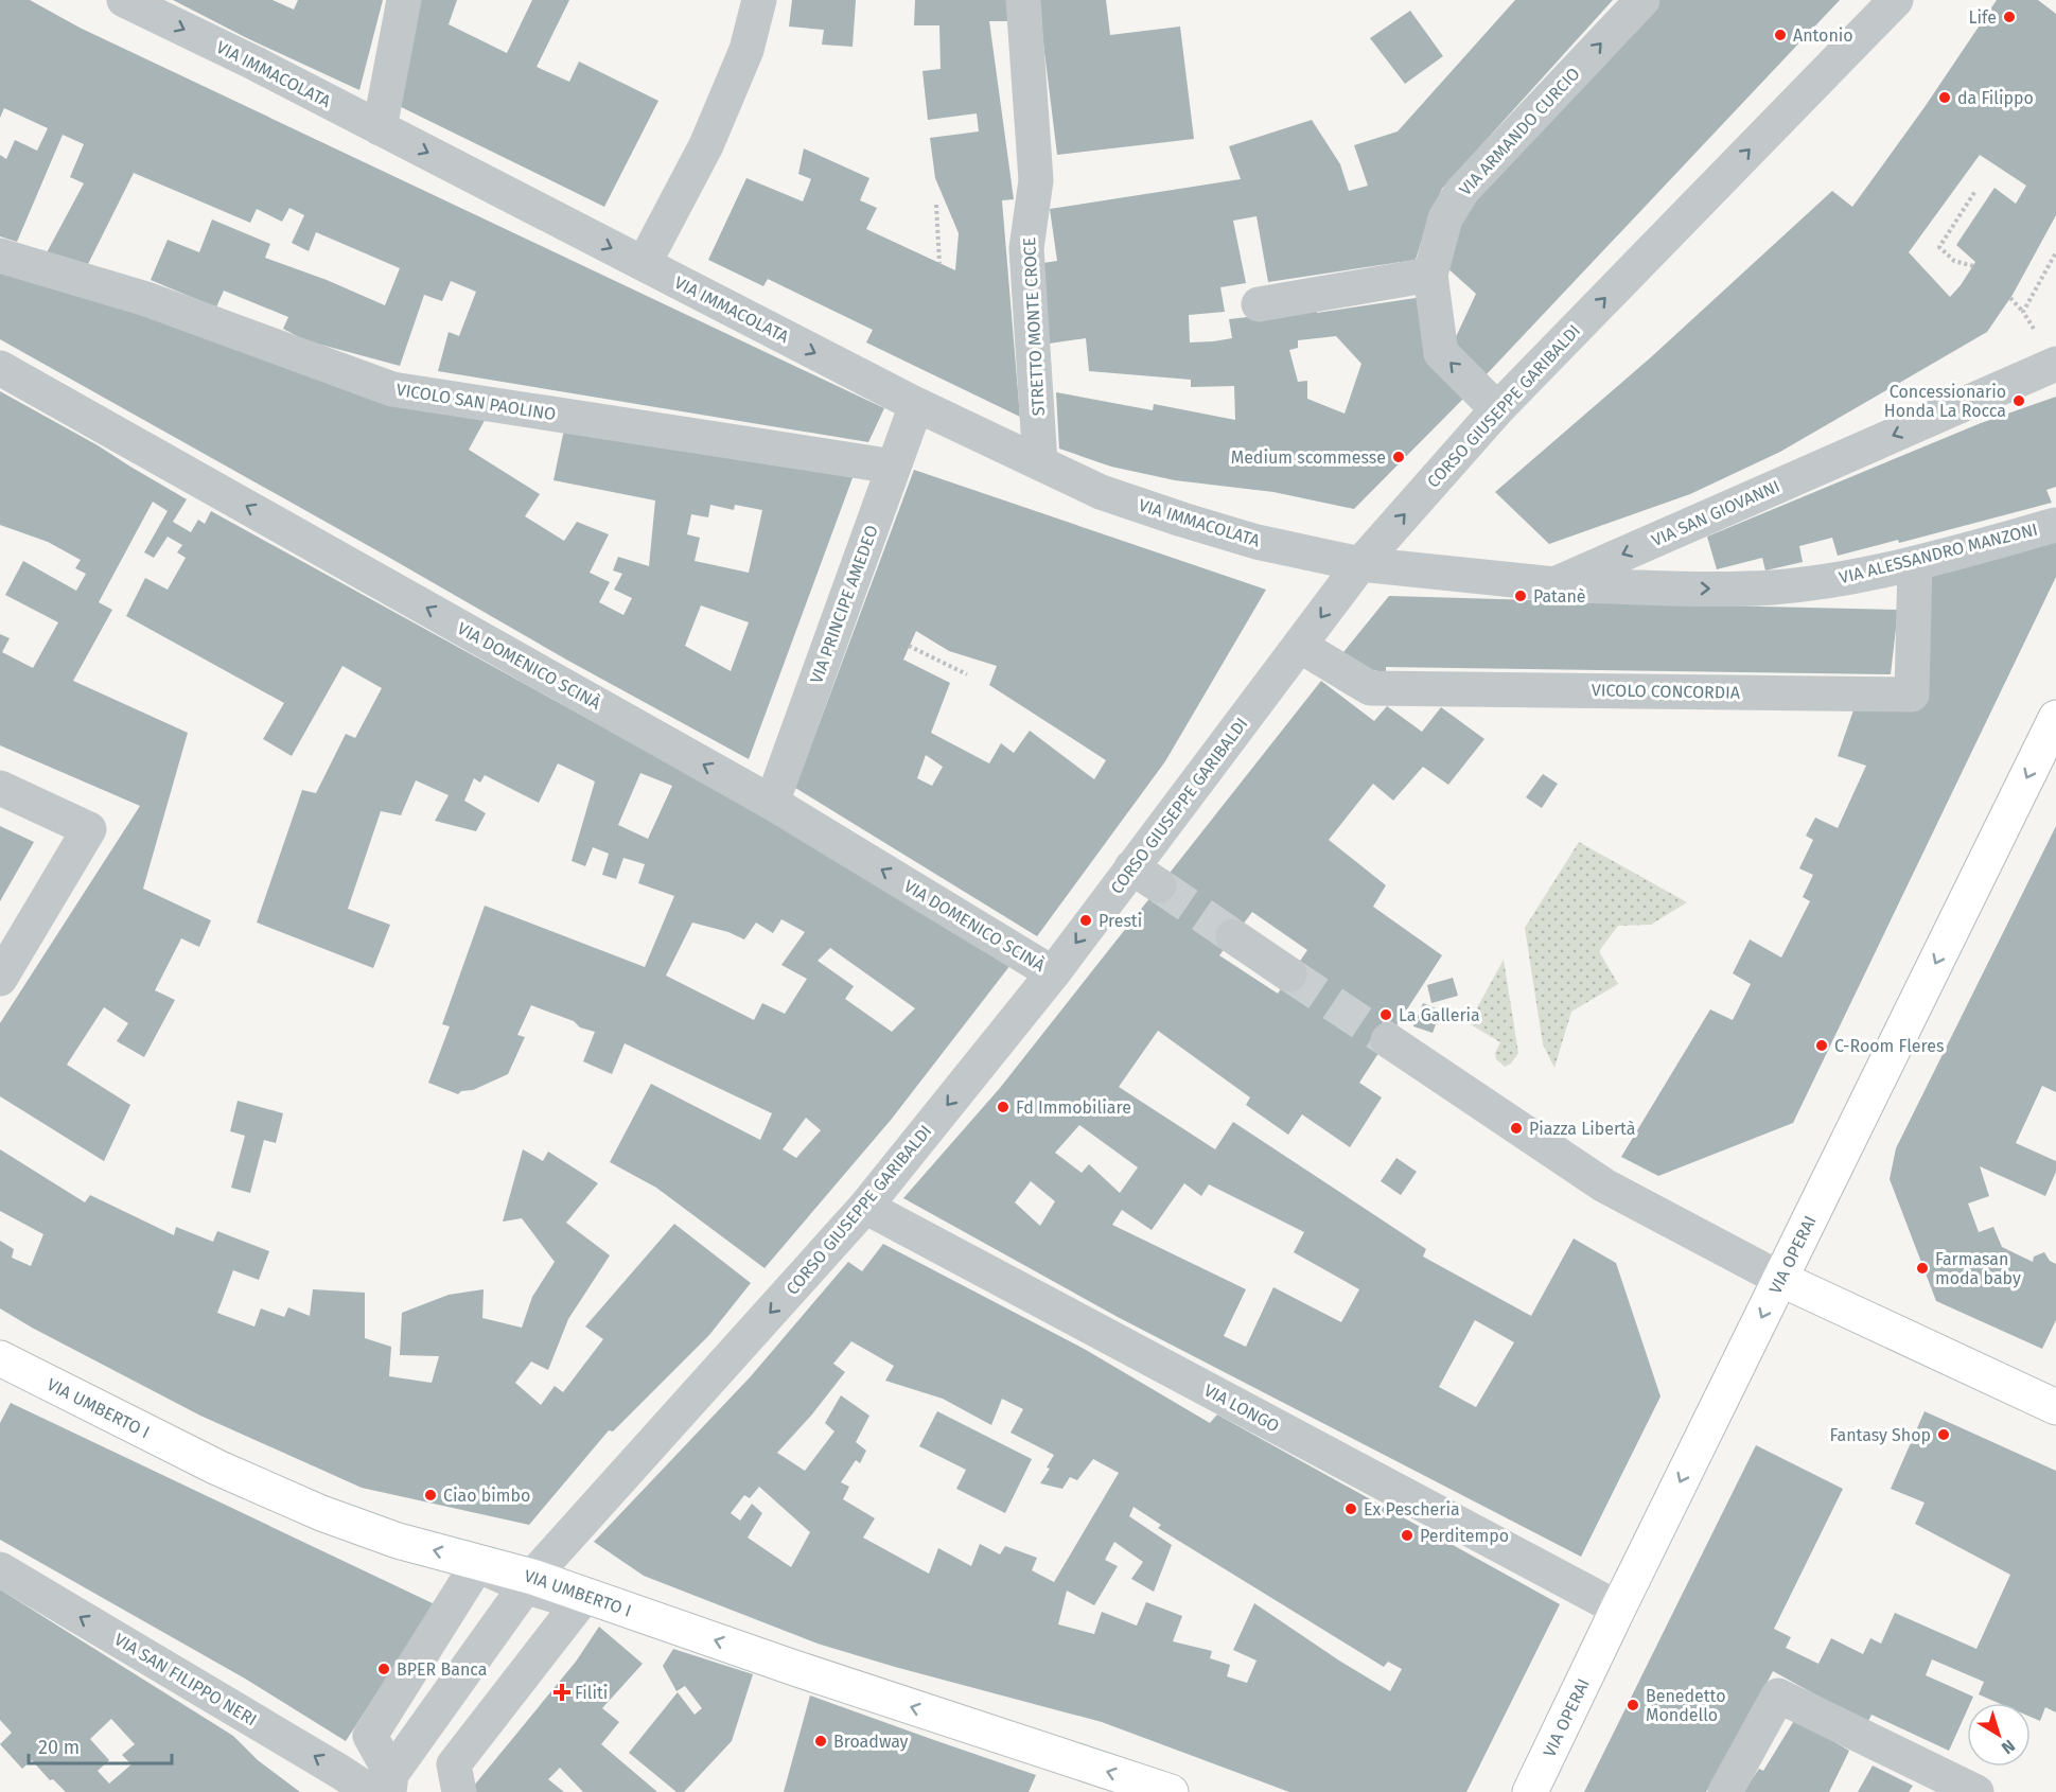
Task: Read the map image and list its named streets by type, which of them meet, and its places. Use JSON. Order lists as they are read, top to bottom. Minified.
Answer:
{"streets":{"street":["VIA IMMACOLATA","VIA ARMANDO CURCIO","STRETTO MONTE CROCE","VICOLO SAN PAOLINO","CORSO GIUSEPPE GARIBALDI","VIA SAN GIOVANNI","VIA ALESSANDRO MANZONI","VIA PRINCIPE AMEDEO","VIA DOMENICO SCINÀ","VICOLO CONCORDIA","VIA OPERAI","VIA UMBERTO I","VIA LONGO","VIA SAN FILIPPO NERI"]},"crossings":[["VIA IMMACOLATA","STRETTO MONTE CROCE"],["VIA IMMACOLATA","CORSO GIUSEPPE GARIBALDI"],["VIA IMMACOLATA","VIA SAN GIOVANNI"],["VIA IMMACOLATA","VIA PRINCIPE AMEDEO"],["VIA ARMANDO CURCIO","CORSO GIUSEPPE GARIBALDI"],["VICOLO SAN PAOLINO","VIA PRINCIPE AMEDEO"],["CORSO GIUSEPPE GARIBALDI","VIA SAN GIOVANNI"],["CORSO GIUSEPPE GARIBALDI","VIA DOMENICO SCINÀ"],["CORSO GIUSEPPE GARIBALDI","VICOLO CONCORDIA"],["CORSO GIUSEPPE GARIBALDI","VIA UMBERTO I"],["CORSO GIUSEPPE GARIBALDI","VIA LONGO"],["CORSO GIUSEPPE GARIBALDI","VIA SAN FILIPPO NERI"],["VIA SAN GIOVANNI","VIA ALESSANDRO MANZONI"],["VIA ALESSANDRO MANZONI","VICOLO CONCORDIA"],["VIA PRINCIPE AMEDEO","VIA DOMENICO SCINÀ"],["VIA OPERAI","VIA LONGO"]],"one_way":["VIA IMMACOLATA","VIA ARMANDO CURCIO","VIA SAN GIOVANNI","VIA ALESSANDRO MANZONI","VIA DOMENICO SCINÀ","VIA OPERAI","VIA UMBERTO I","VIA SAN FILIPPO NERI"],"places":{"other":["Life","Antonio","da Filippo","Concessionario Honda La Rocca","Medium scommesse","Patanè","Presti","La Galleria","C-Room Fleres","Fd Immobiliare","Piazza Libertà","Farmasan moda baby","Fantasy Shop","Ciao bimbo","Ex Pescheria","Perditempo","BPER Banca","Benedetto Mondello","Broadway"],"health":["Filiti"]},"scale_bar":"20 m","north":"bottom right"}
